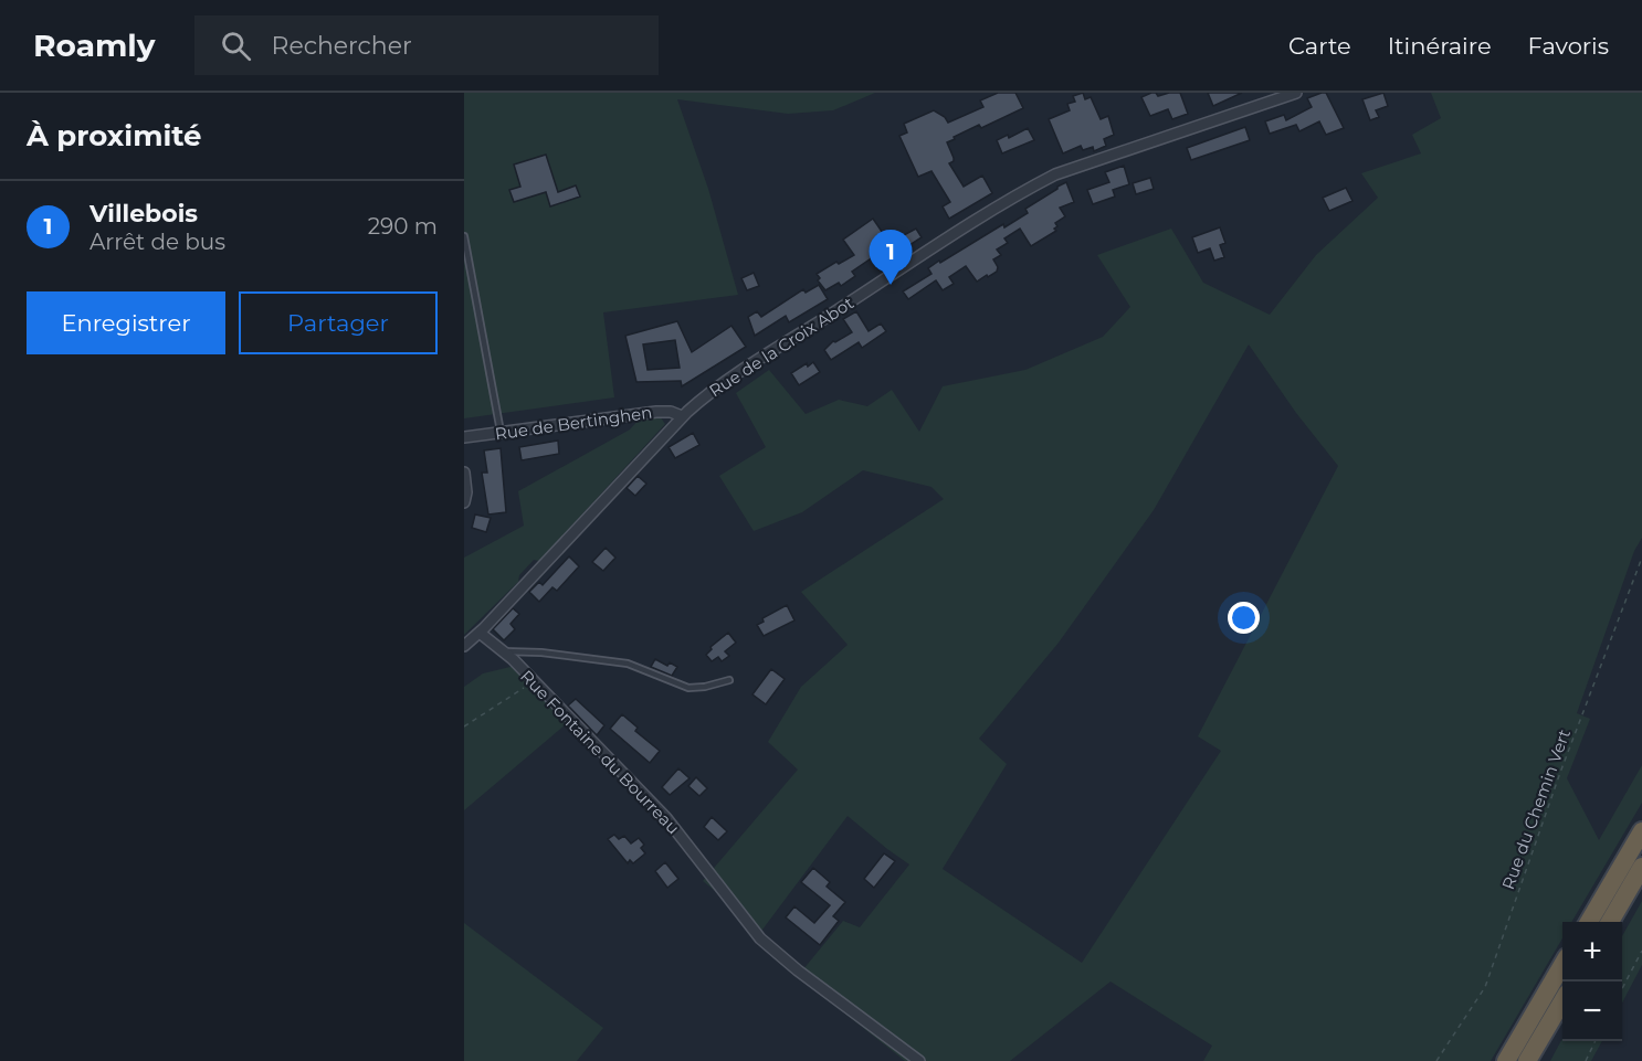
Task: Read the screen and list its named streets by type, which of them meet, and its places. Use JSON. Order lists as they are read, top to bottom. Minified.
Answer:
{"streets":{"street":["Rue de la Croix Abot","Rue de Bertinghen","Rue Fontaine du Bourreau"],"path":["Rue du Chemin Vert"]},"crossings":[["Rue de la Croix Abot","Rue de Bertinghen"],["Rue de la Croix Abot","Rue Fontaine du Bourreau"]],"page":{"header":"Roamly","search":"Rechercher","nav":["Carte","Itinéraire","Favoris"],"heading":"À proximité","list":[{"mark":"1","name":"Villebois","note":"Arrêt de bus","value":"290 m"}],"pins":"1","buttons":["Enregistrer","Partager"],"map_buttons":["+","−"]}}
